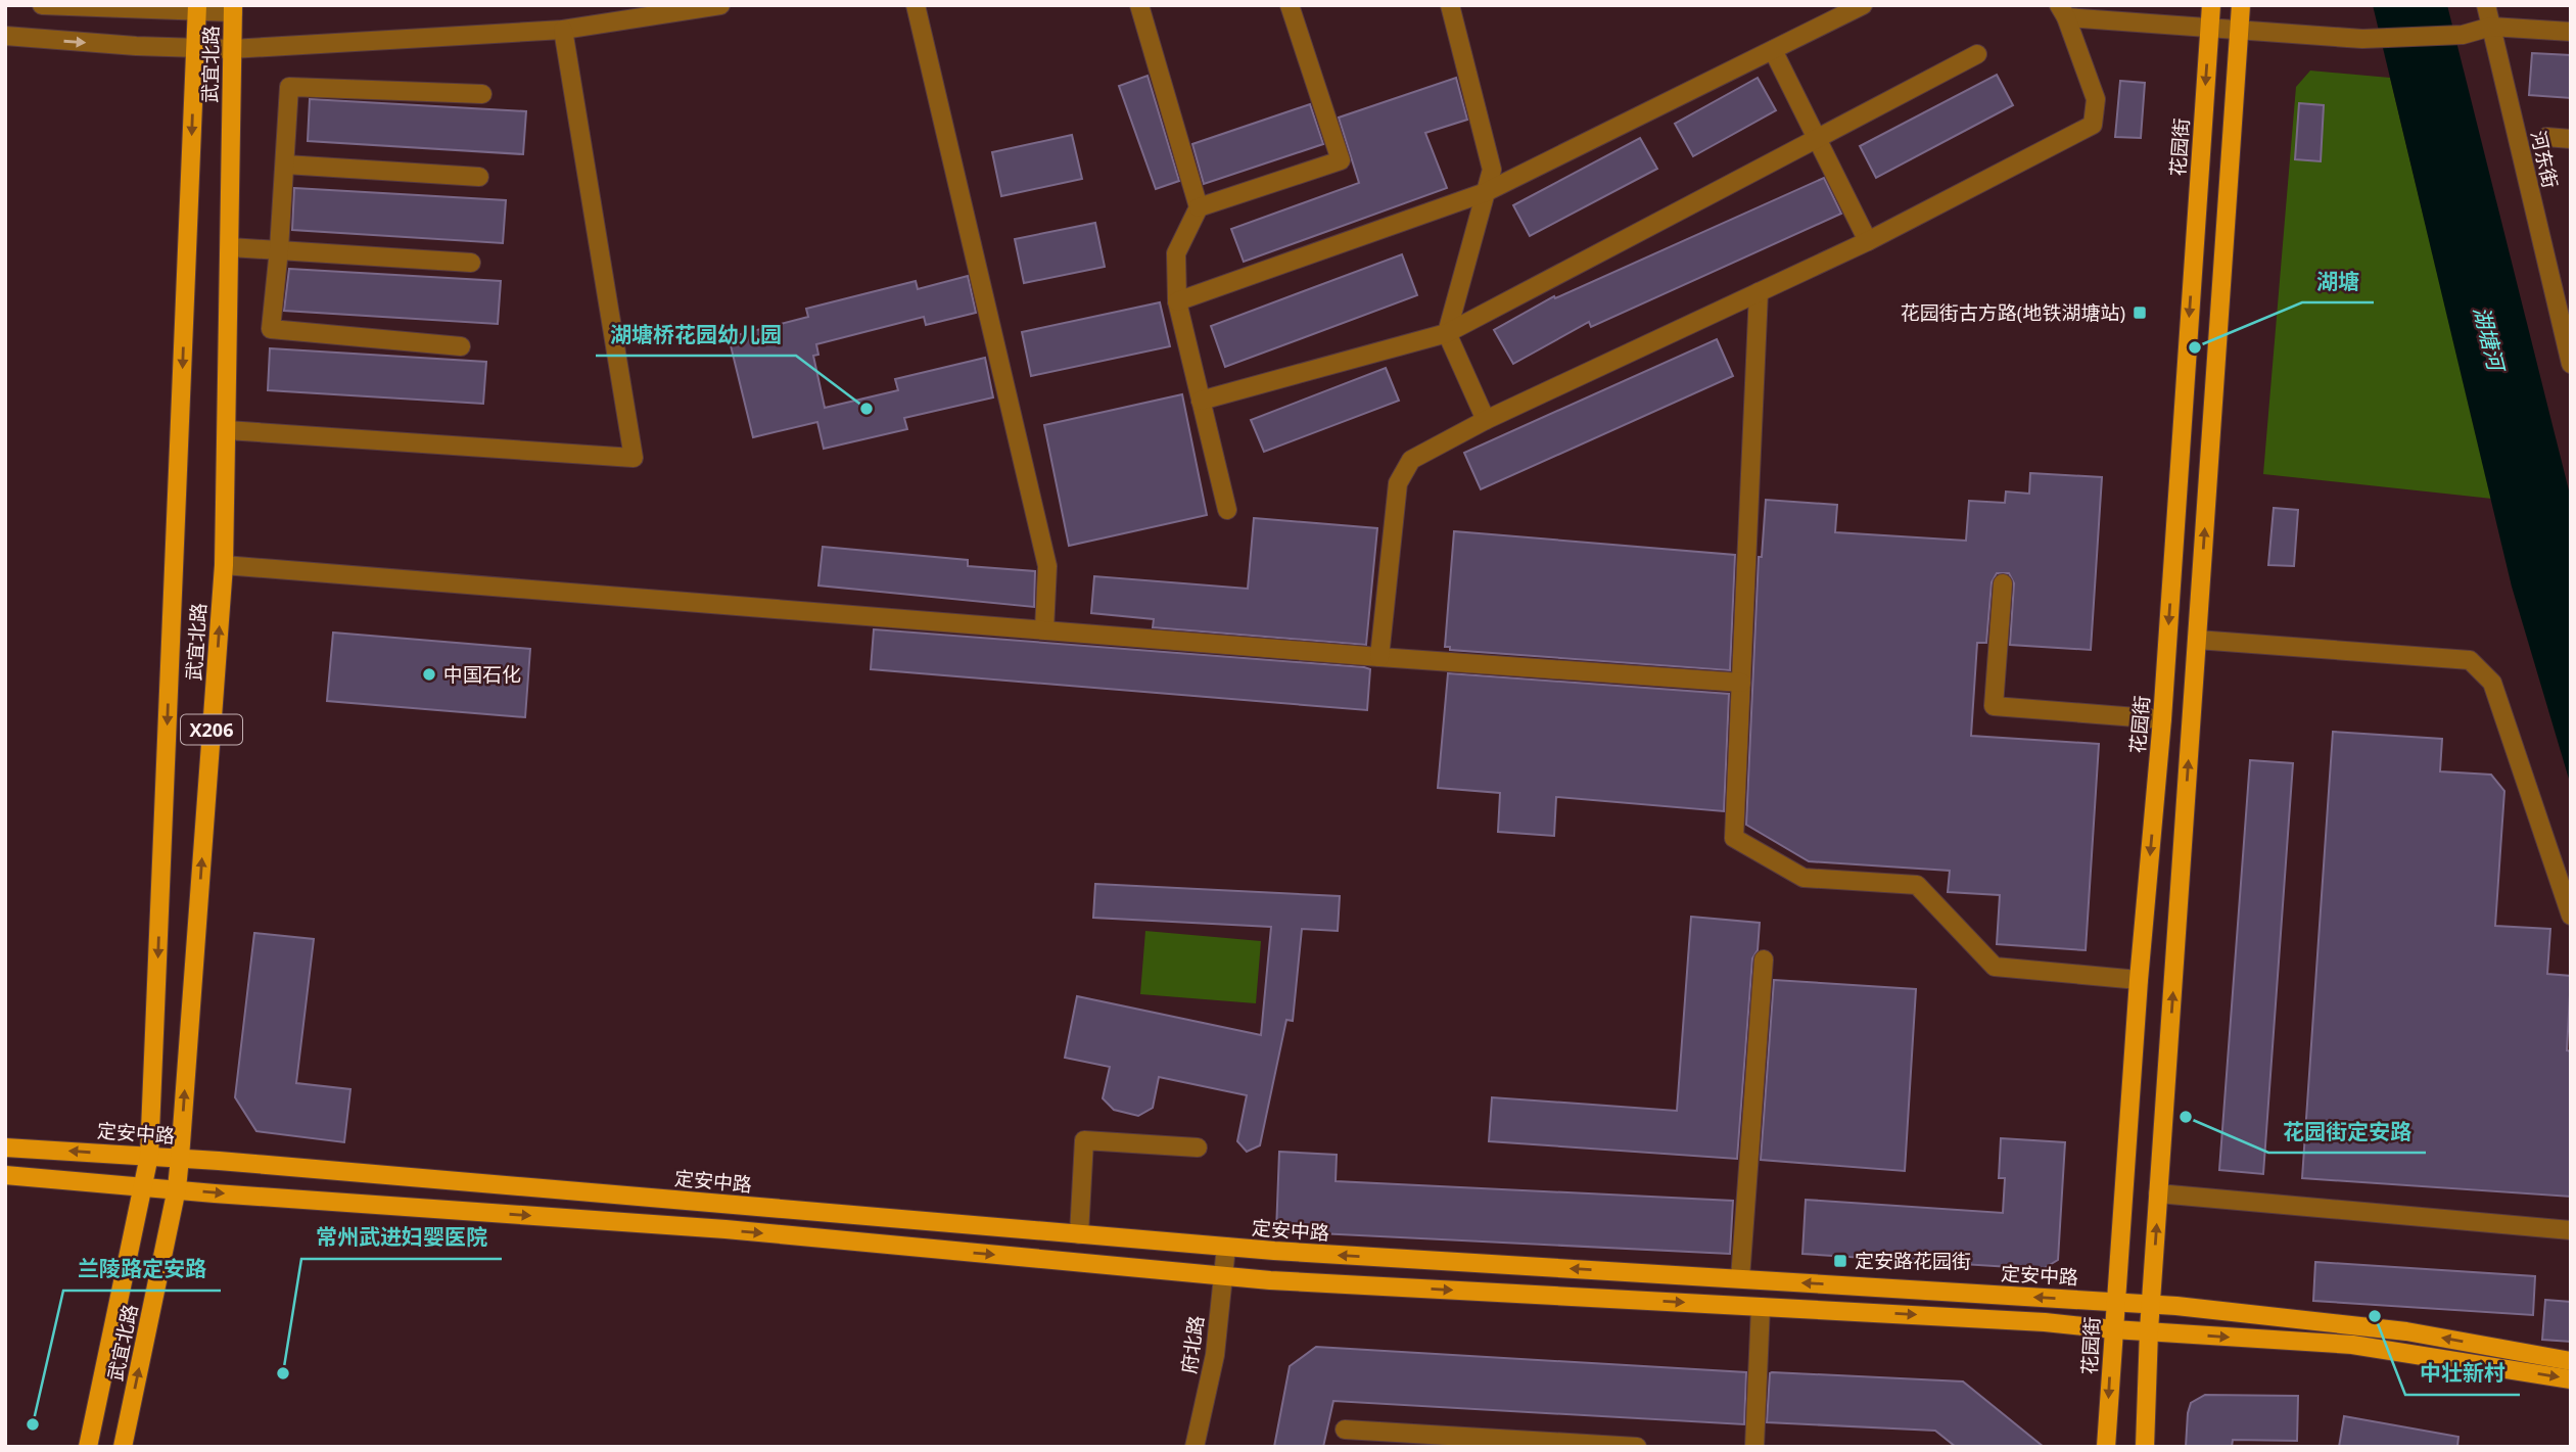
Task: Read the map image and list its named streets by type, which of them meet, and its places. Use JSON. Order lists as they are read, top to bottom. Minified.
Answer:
{"streets":{"main road":["武宜北路","花园街","X206","定安中路"],"street":["河东街","府北路"]},"crossings":[["武宜北路","定安中路"],["花园街","定安中路"],["定安中路","府北路"]],"water":["湖塘河"],"places":{"transit":["花园街古方路(地铁湖塘站)","定安路花园街"],"other":["湖塘","湖塘桥花园幼儿园","中国石化","花园街定安路","中壮新村","常州武进妇婴医院","兰陵路定安路"]}}
